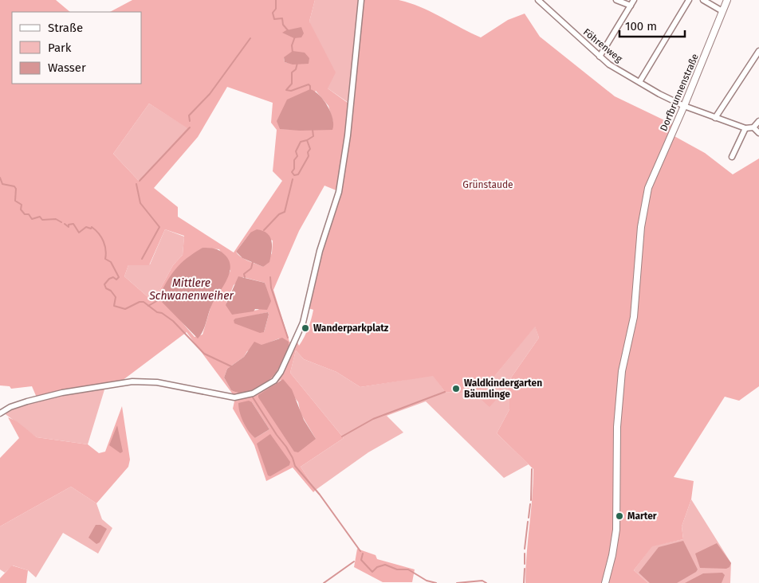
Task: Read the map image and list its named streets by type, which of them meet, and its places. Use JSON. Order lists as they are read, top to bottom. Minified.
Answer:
{"streets":{"street":["Föhrenweg","Dorfbrunnenstraße"]},"crossings":[["Föhrenweg","Dorfbrunnenstraße"]],"water":["Mittlere Schwanenweiher"],"parks":["Grünstaude"],"places":["Wanderparkplatz","Waldkindergarten Bäumlinge","Marter"],"legend":["Straße","Park","Wasser"],"scale_bar":"100 m"}
